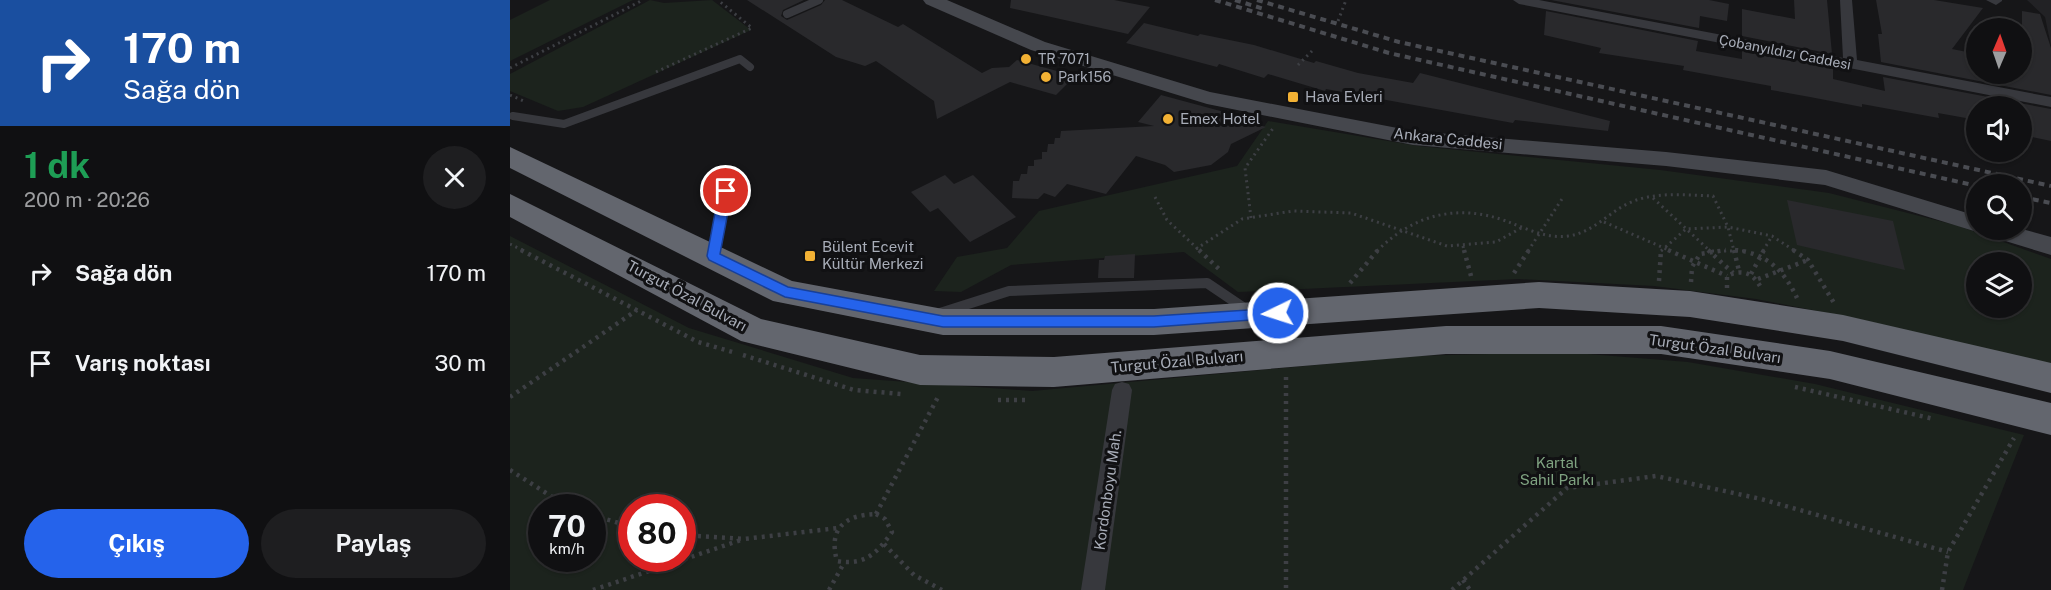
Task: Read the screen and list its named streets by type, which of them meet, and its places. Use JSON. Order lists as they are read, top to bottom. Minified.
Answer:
{"streets":{"highway":["Turgut Özal Bulvarı"],"main road":["Ankara Caddesi"],"street":["Çobanyıldızı Caddesi","Kordonboyu Mah."]},"parks":["Kartal Sahil Parkı"],"places":{"other":["TR 7071","Park156","Emex Hotel"],"transit":["Hava Evleri","Bülent Ecevit Kültür Merkezi"]},"north":"top","page":{"turn":["170 m","Sağa dön"],"heading":["1 dk","200 m · 20:26"],"list":[{"name":"Sağa dön","value":"170 m"},{"name":"Varış noktası","value":"30 m"}],"speed":"70 km/h","limit":"80","buttons":["Çıkış","Paylaş"]}}
